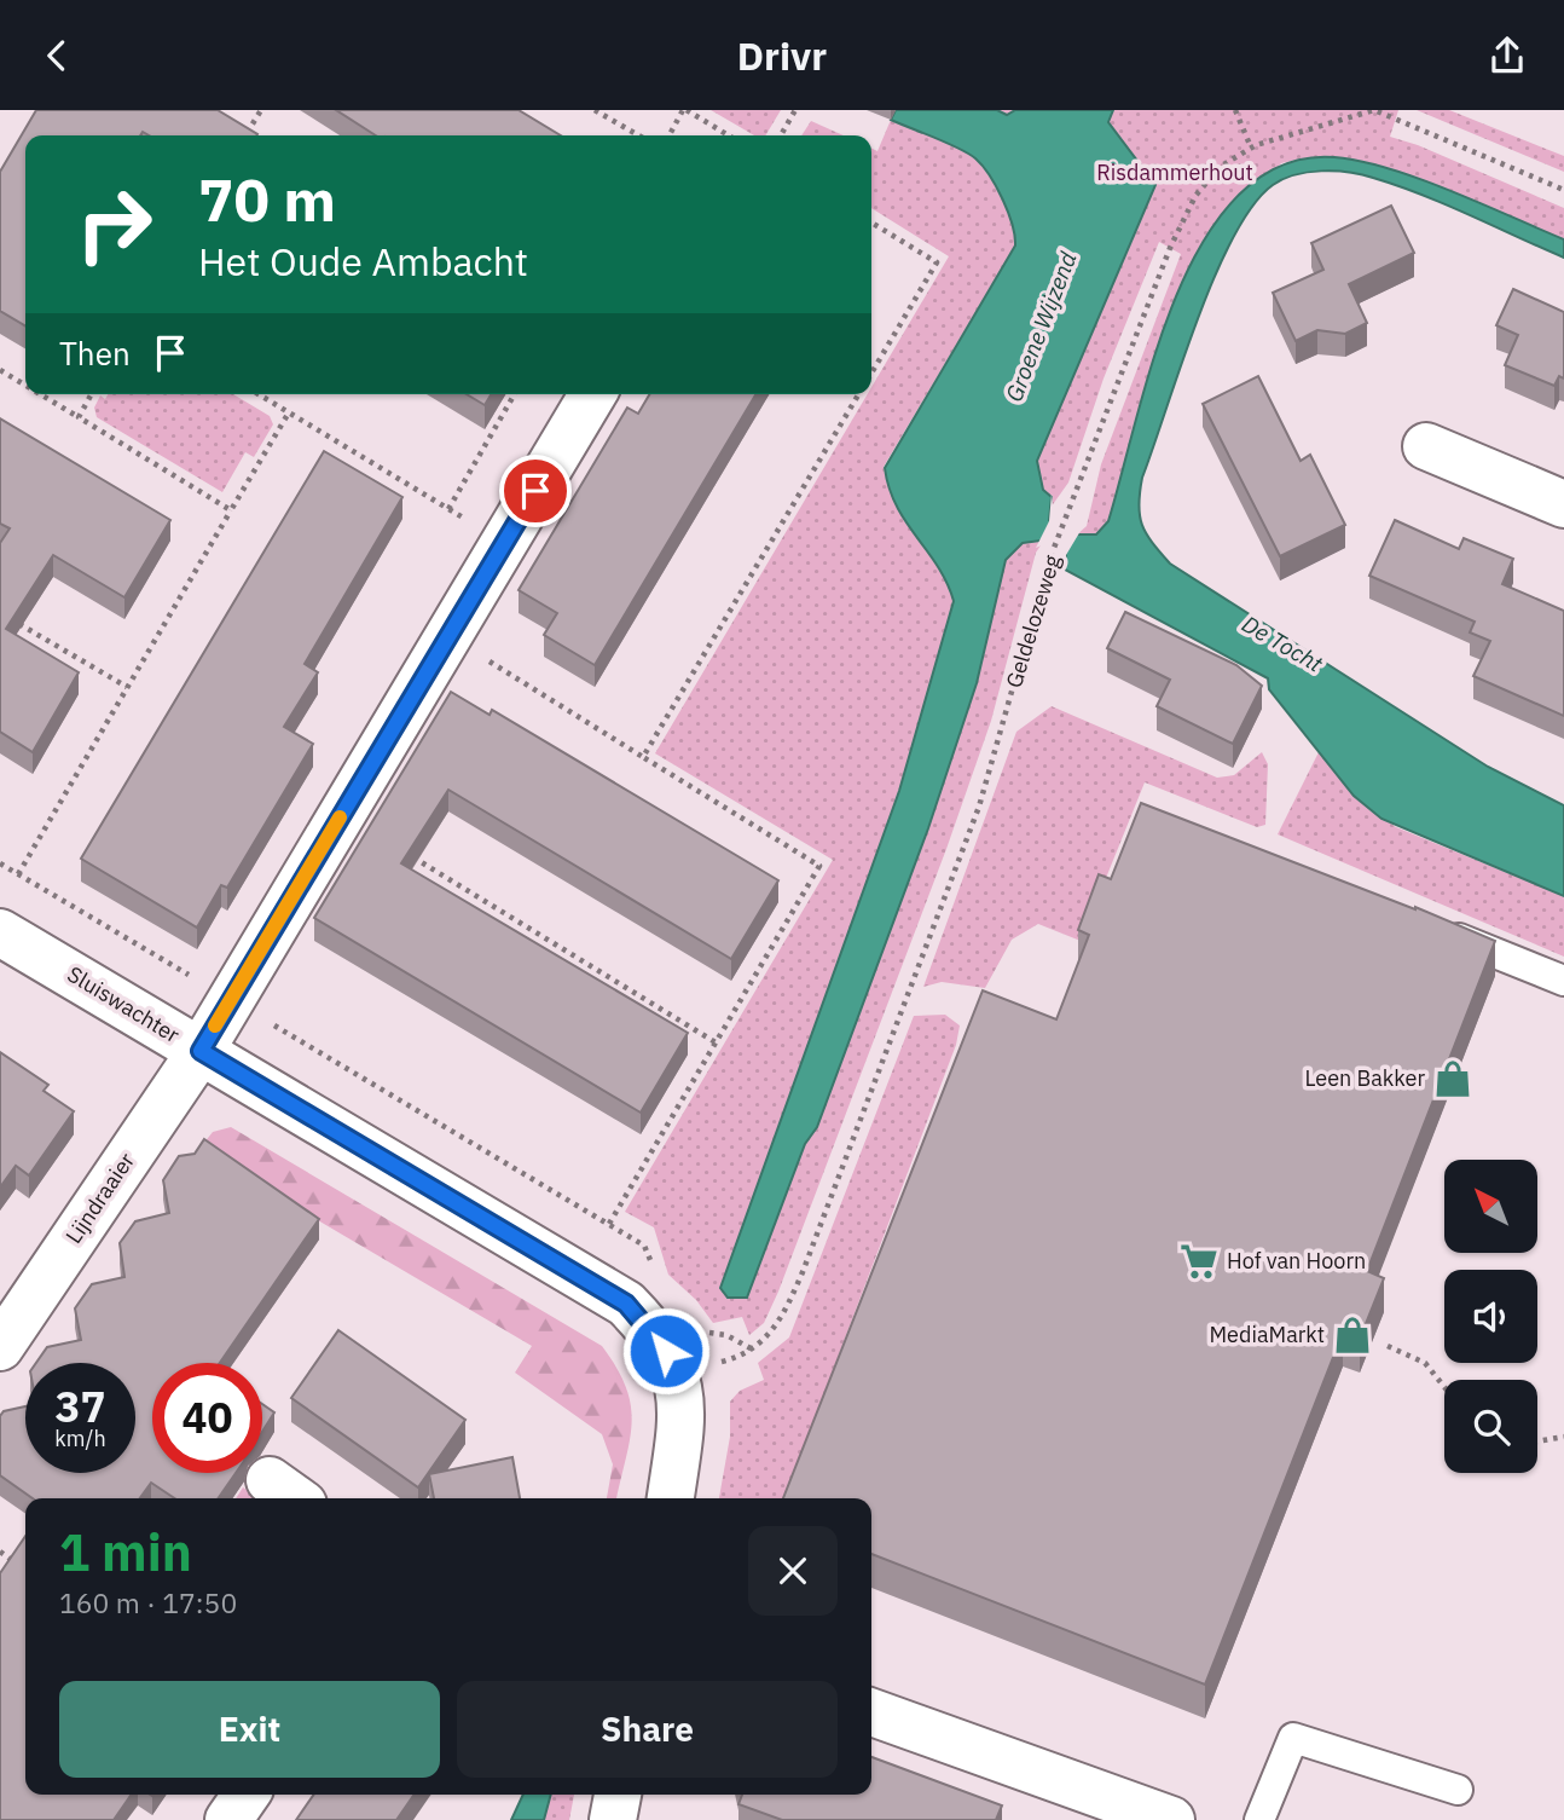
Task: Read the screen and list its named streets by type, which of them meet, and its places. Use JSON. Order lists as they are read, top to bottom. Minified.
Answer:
{"streets":{"street":["Sluiswachter","Lijndraaier"],"path":["Geldelozeweg"]},"crossings":[["Geldelozeweg","Sluiswachter"],["Sluiswachter","Lijndraaier"]],"water":["Groene Wijzend","De Tocht"],"parks":["Risdammerhout"],"places":{"shop":["Leen Bakker","MediaMarkt"],"supermarket":["Hof van Hoorn"]},"north":"top left","page":{"header":"Drivr","turn":["70 m","Het Oude Ambacht"],"then":"Then","speed":"37 km/h","limit":"40","heading":["1 min","160 m · 17:50"],"buttons":["Exit","Share"]}}
